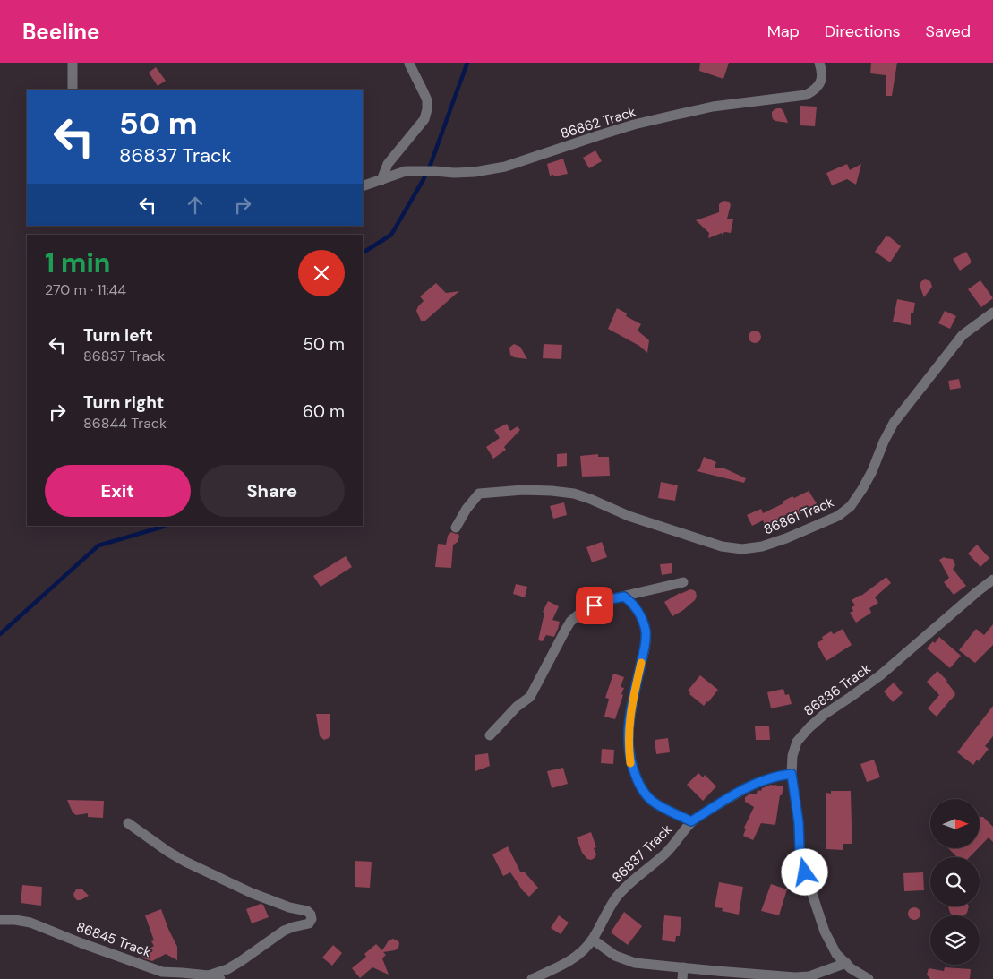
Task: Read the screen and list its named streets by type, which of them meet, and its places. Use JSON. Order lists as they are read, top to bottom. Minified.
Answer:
{"streets":{"street":["86862 Track","86861 Track","86836 Track","86837 Track","86845 Track"]},"crossings":[["86836 Track","86837 Track"]],"north":"right","page":{"header":"Beeline","nav":["Map","Directions","Saved"],"turn":["50 m","86837 Track"],"heading":["1 min","270 m · 11:44"],"list":[{"name":"Turn left","note":"86837 Track","value":"50 m"},{"name":"Turn right","note":"86844 Track","value":"60 m"}],"buttons":["Exit","Share"]}}
